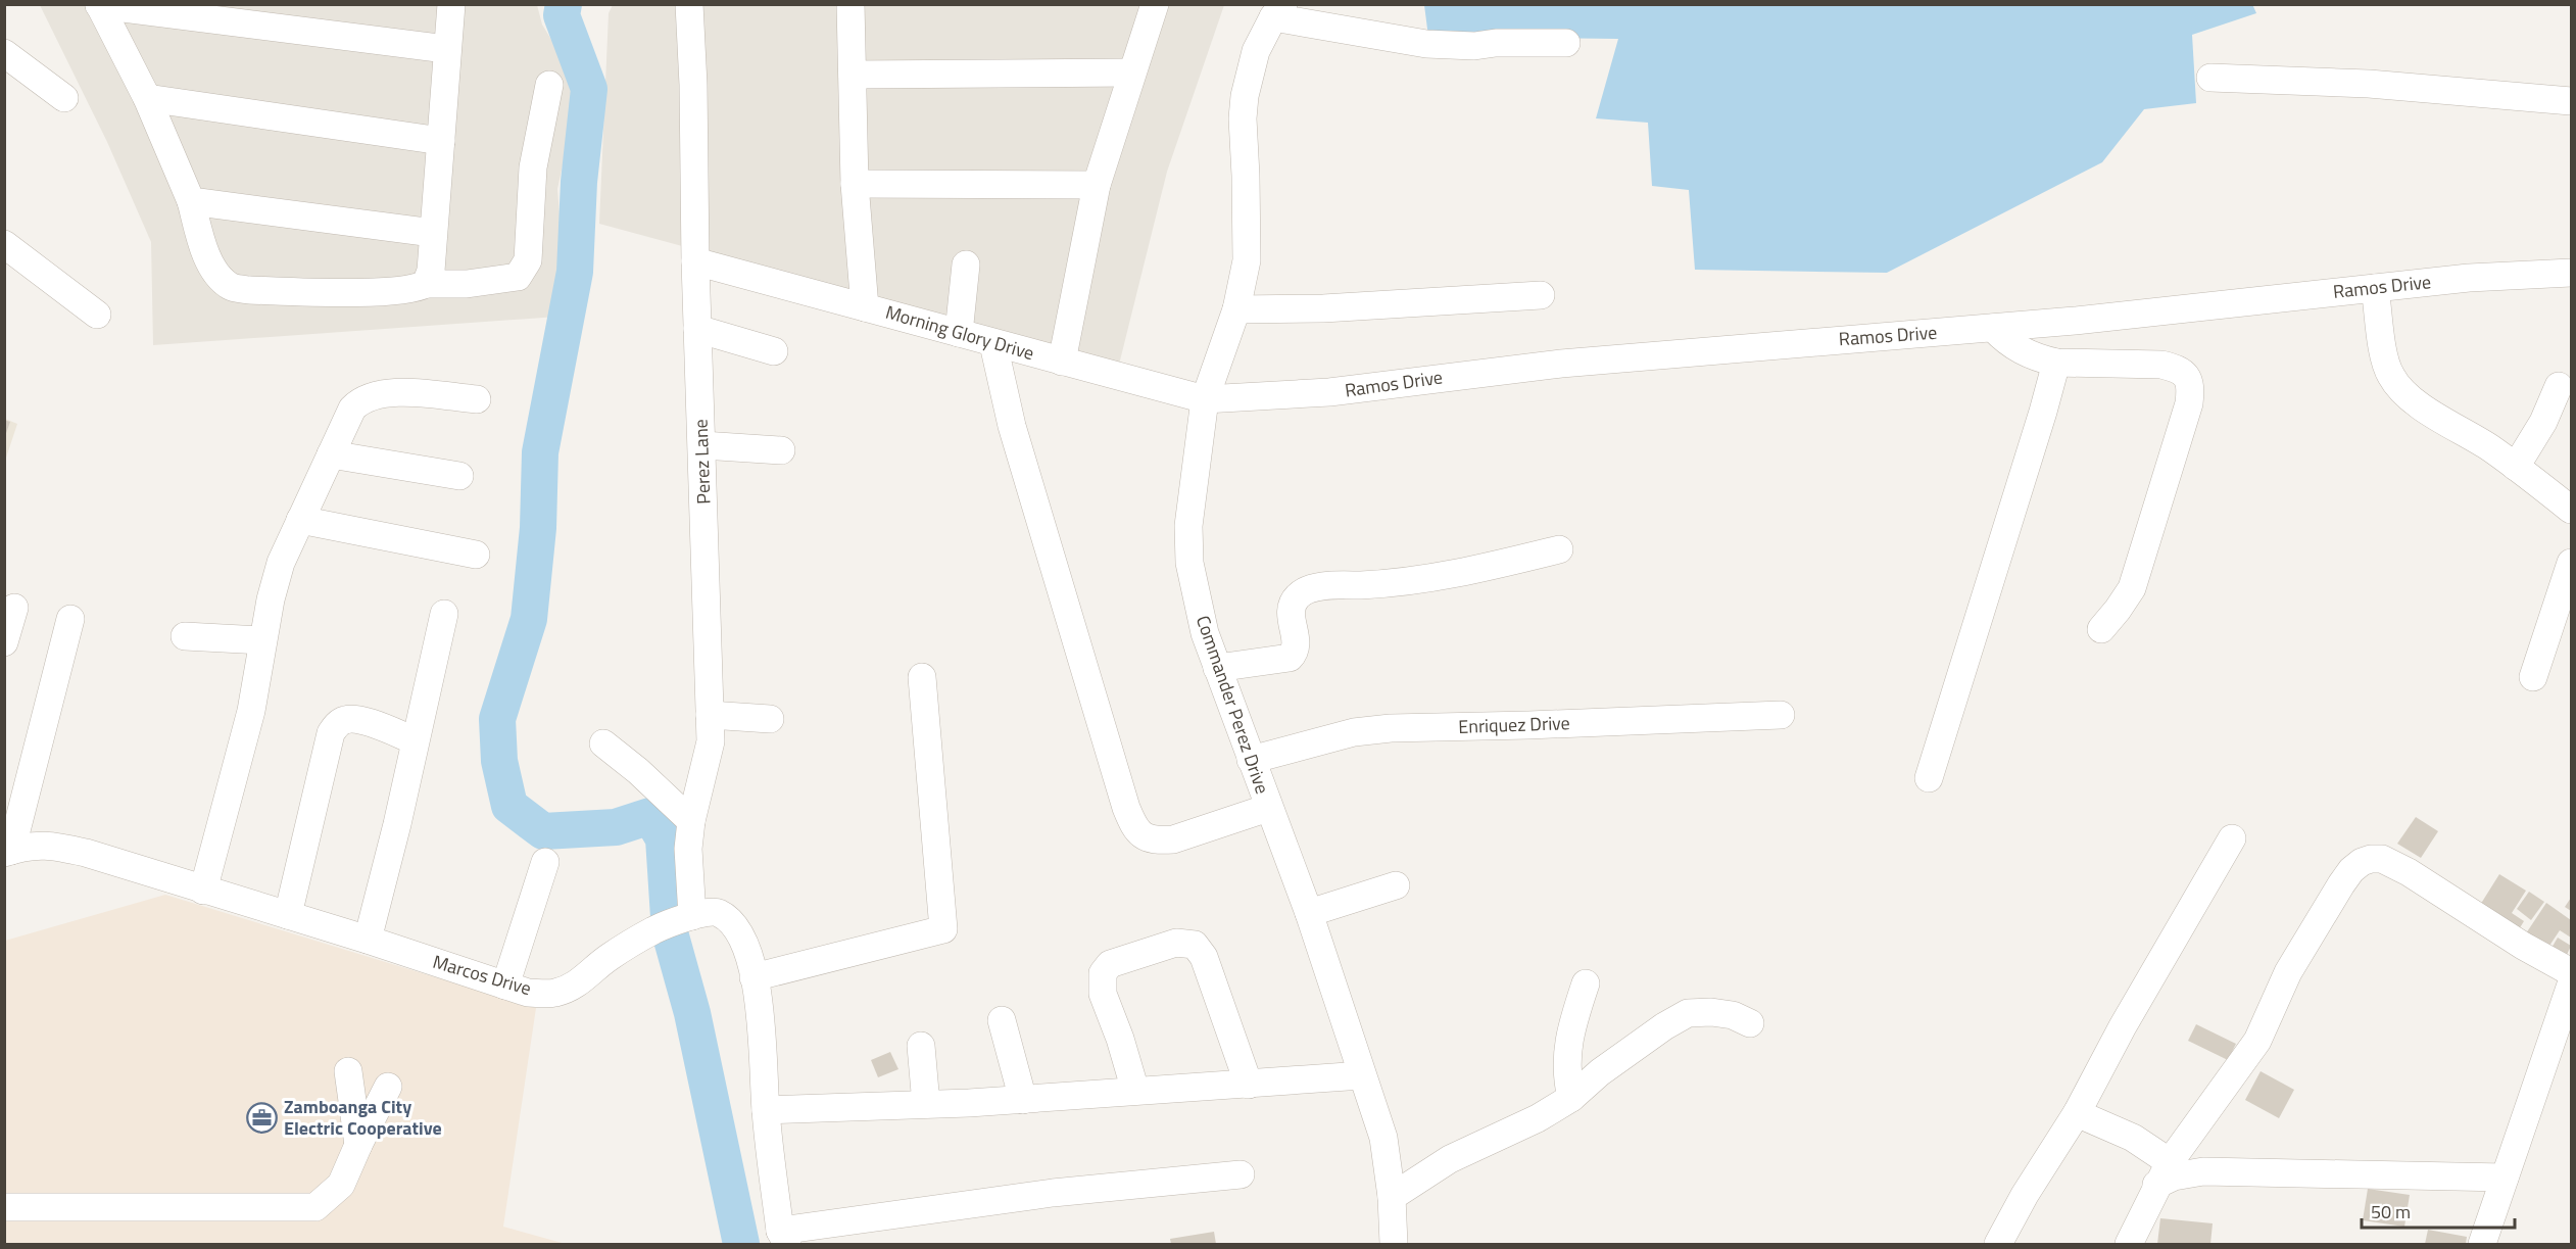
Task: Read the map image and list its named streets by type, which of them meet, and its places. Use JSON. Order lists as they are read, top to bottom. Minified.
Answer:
{"streets":{"street":["Ramos Drive","Morning Glory Drive","Perez Lane","Commander Perez Drive","Enriquez Drive","Marcos Drive"]},"crossings":[["Ramos Drive","Morning Glory Drive"],["Ramos Drive","Commander Perez Drive"],["Morning Glory Drive","Commander Perez Drive"],["Perez Lane","Marcos Drive"],["Commander Perez Drive","Enriquez Drive"]],"places":{"office":["Zamboanga City Electric Cooperative"]},"scale_bar":"50 m"}
